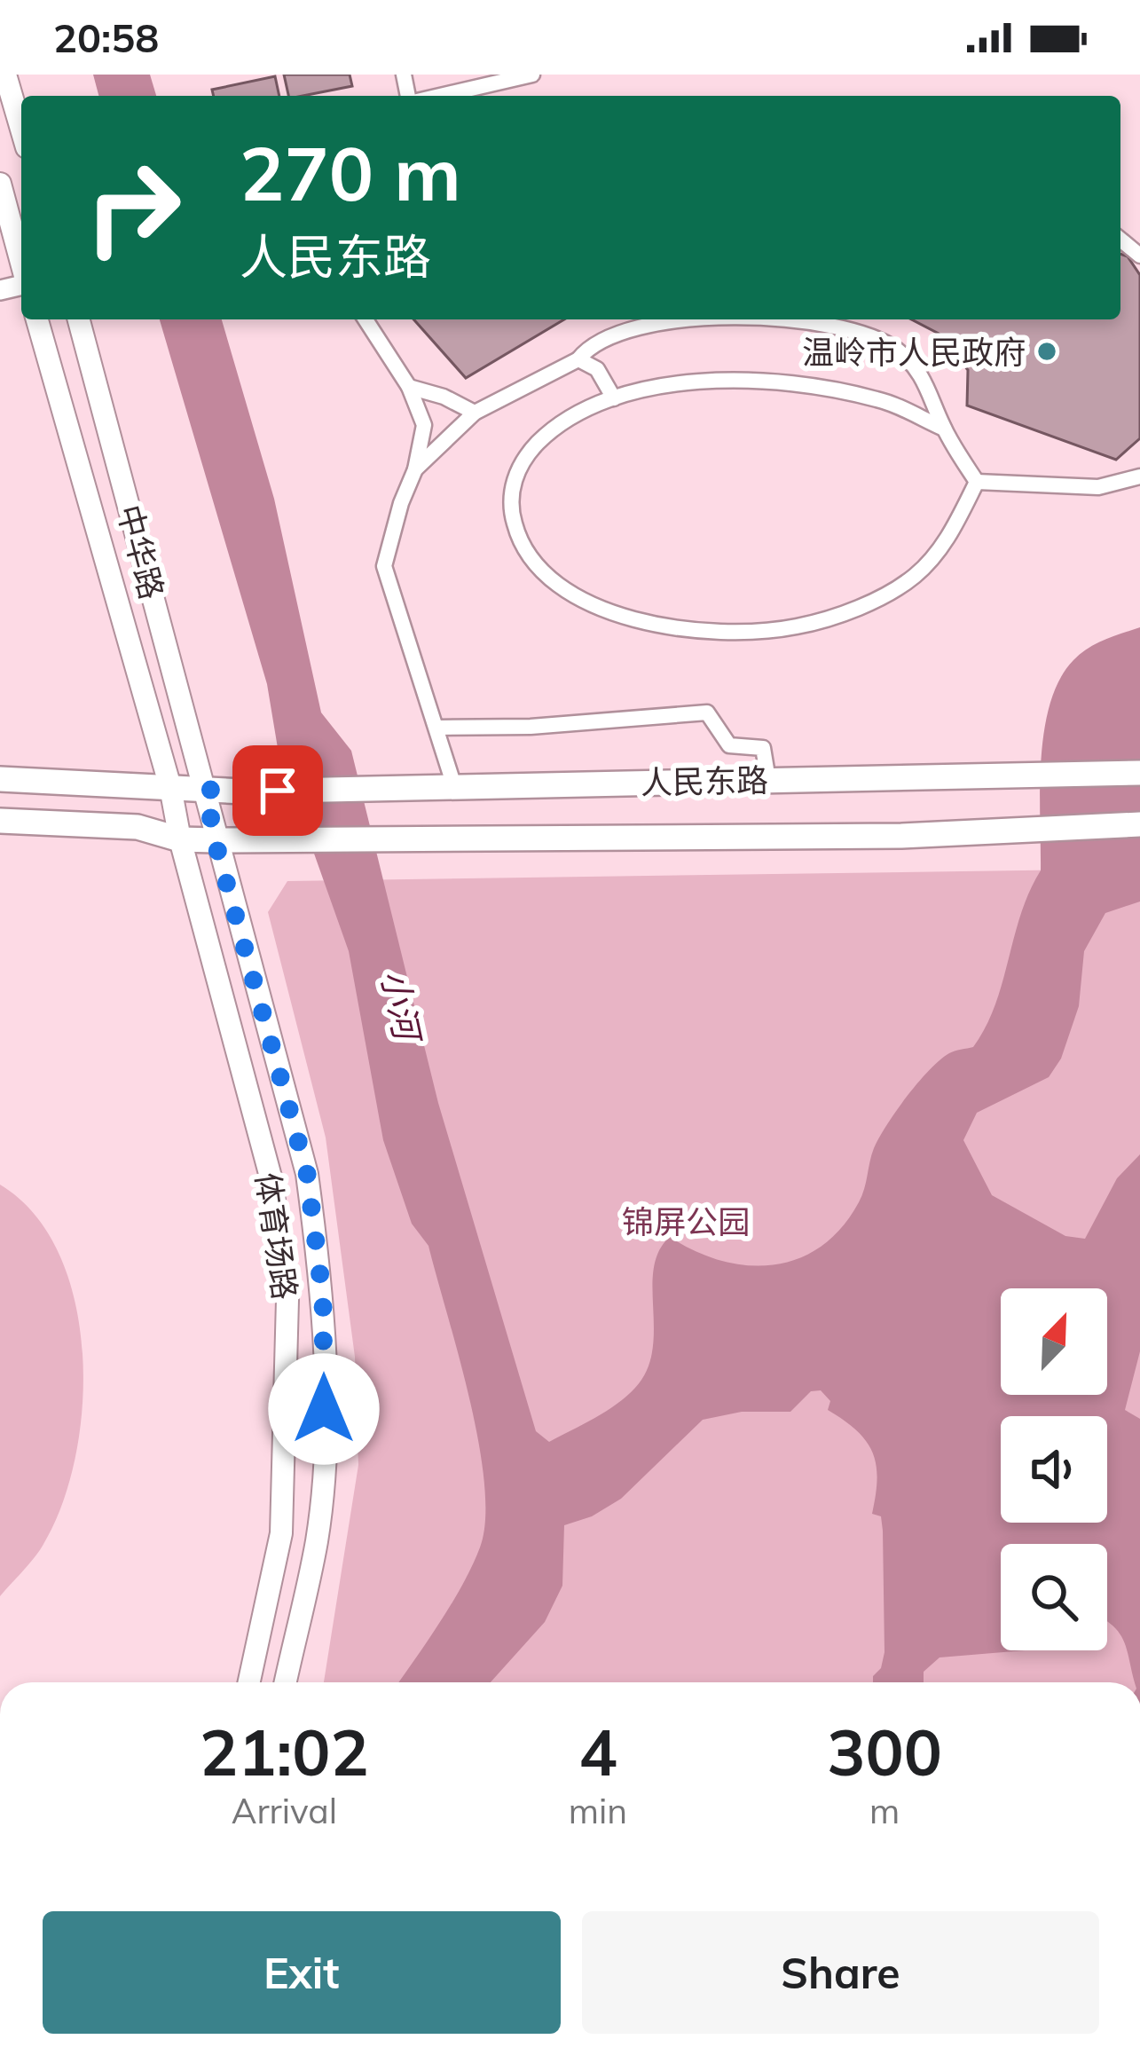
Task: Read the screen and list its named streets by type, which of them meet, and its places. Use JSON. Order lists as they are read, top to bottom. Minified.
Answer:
{"streets":{"main road":["中华路","人民东路","体育场路"]},"crossings":[["中华路","人民东路"],["中华路","体育场路"],["人民东路","体育场路"]],"water":["小河"],"parks":["锦屏公园"],"places":["温岭市人民政府"],"north":"top right","page":{"status":"20:58","turn":["270 m","人民东路"],"eta":["21:02","Arrival","4","min","300","m"],"buttons":["Exit","Share"]}}
